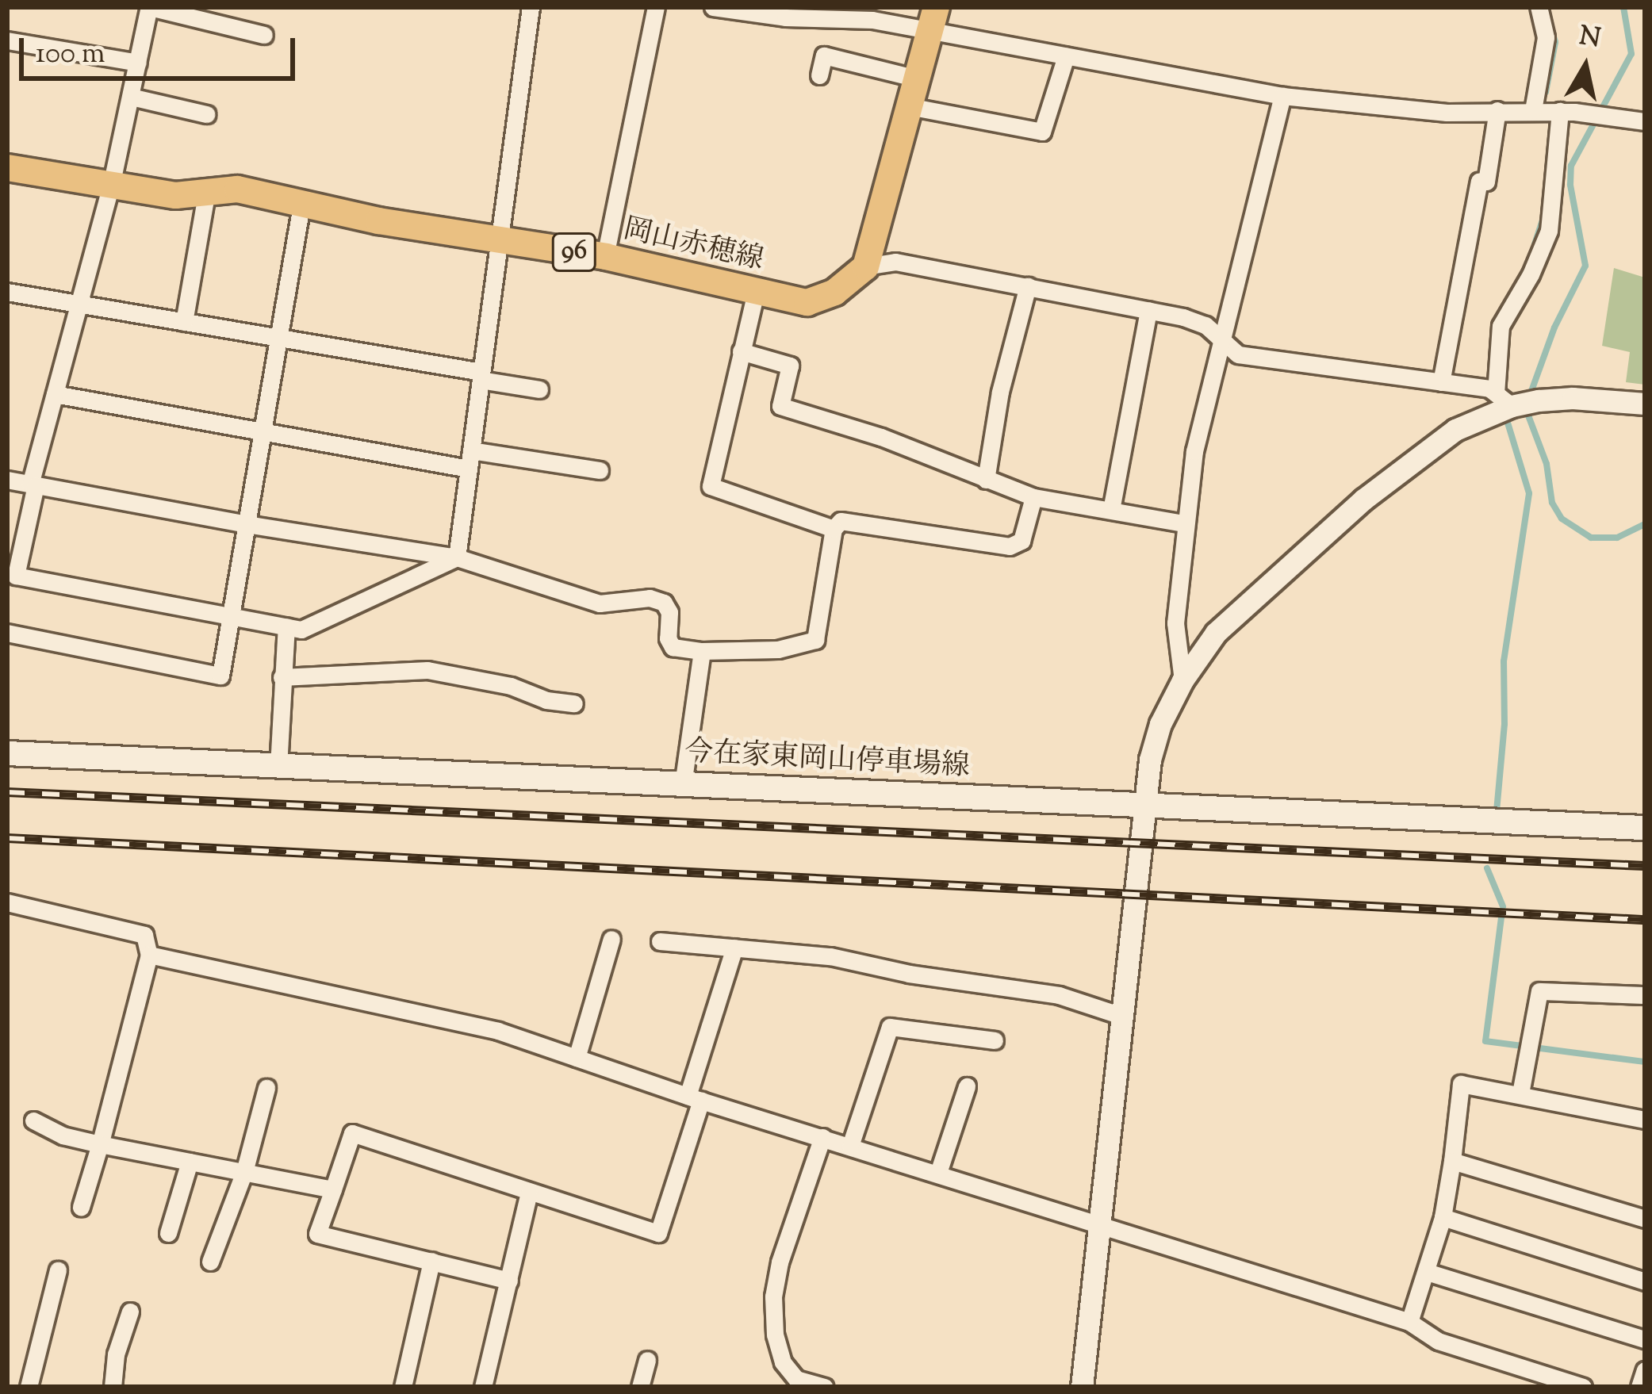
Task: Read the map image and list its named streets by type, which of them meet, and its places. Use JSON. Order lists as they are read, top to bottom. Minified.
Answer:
{"streets":{"main road":["岡山赤穂線","96","今在家東岡山停車場線"]},"scale_bar":"100 m","north":"top"}
